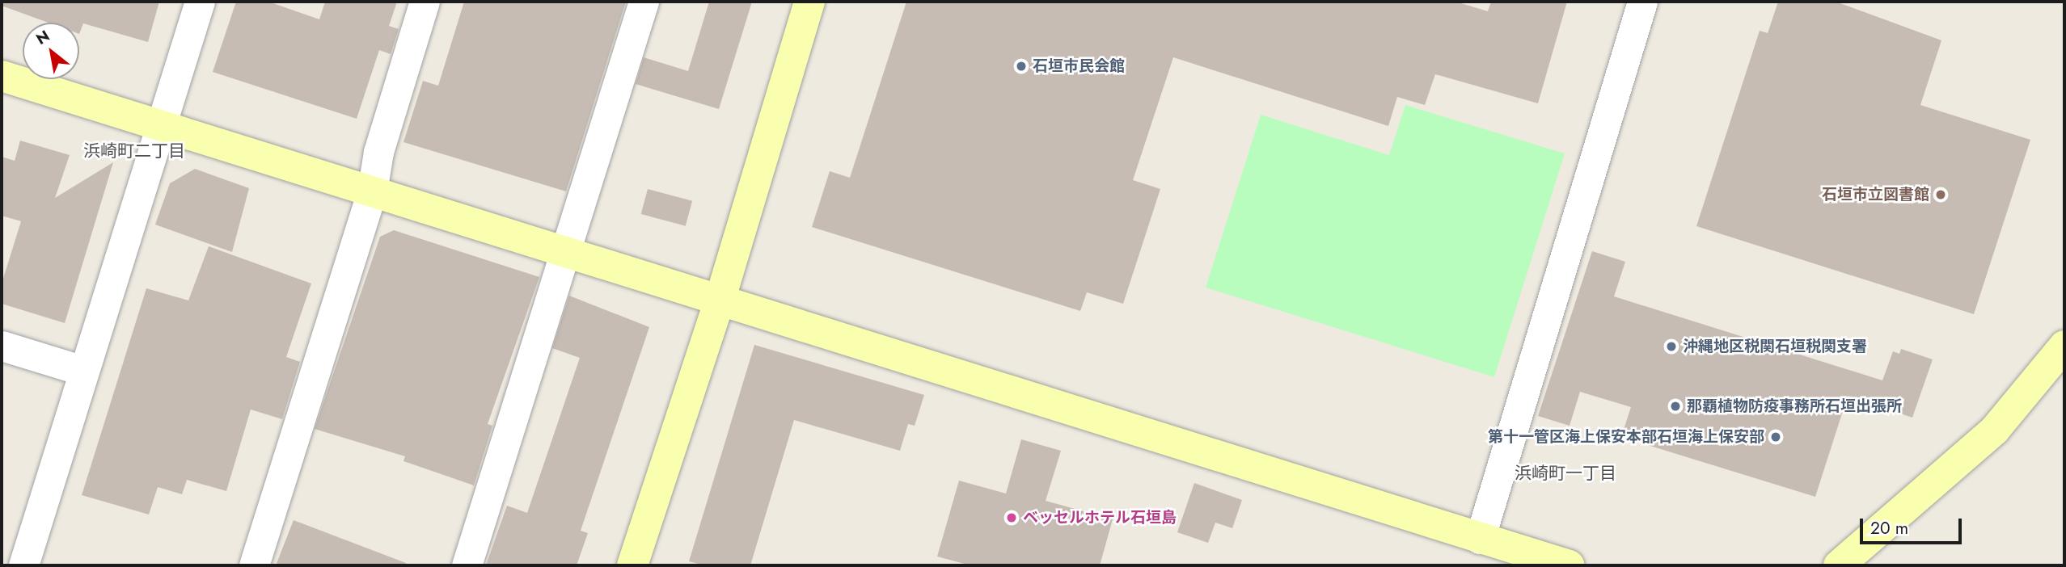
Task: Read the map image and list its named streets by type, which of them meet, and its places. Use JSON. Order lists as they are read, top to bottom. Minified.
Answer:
{"districts":["浜崎町二丁目","浜崎町一丁目"],"places":["石垣市民会館","石垣市立図書館","沖縄地区税関石垣税関支署","那覇植物防疫事務所石垣出張所","第十一管区海上保安本部石垣海上保安部","ベッセルホテル石垣島"],"scale_bar":"20 m","north":"top left"}
